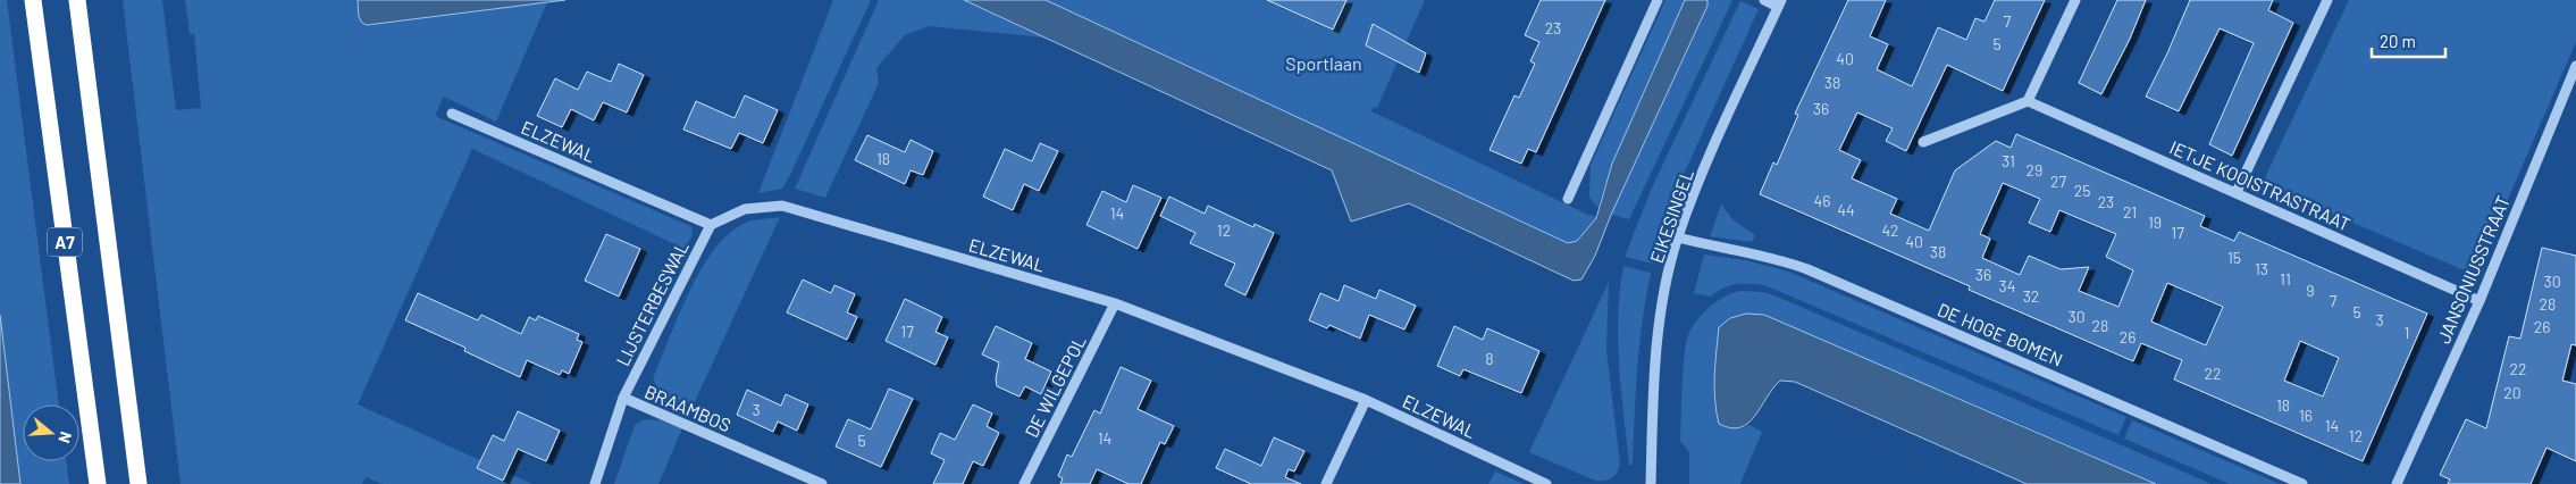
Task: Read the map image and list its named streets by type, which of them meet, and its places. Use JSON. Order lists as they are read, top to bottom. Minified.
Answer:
{"streets":{"highway":["A7"],"street":["ELZEWAL","IETJE KOOISTRASTRAAT","EIKESINGEL","JANSONIUSSTRAAT","LIJSTERBESWAL","DE HOGE BOMEN","DE WILGEPOL","BRAAMBOS"]},"crossings":[["ELZEWAL","LIJSTERBESWAL"],["ELZEWAL","DE WILGEPOL"],["IETJE KOOISTRASTRAAT","JANSONIUSSTRAAT"],["EIKESINGEL","DE HOGE BOMEN"],["LIJSTERBESWAL","BRAAMBOS"]],"parks":["Sportlaan"],"house_numbers":["7","23","5","40","38","36","18","31","29","27","25","46","23","44","21","14","19","12","42","17","40","38","15","13","36","11","30","34","9","32","7","28","5","30","3","28","26","17","1","26","8","22","22","20","18","3","16","14","12","14","5"],"scale_bar":"20 m","north":"right"}
